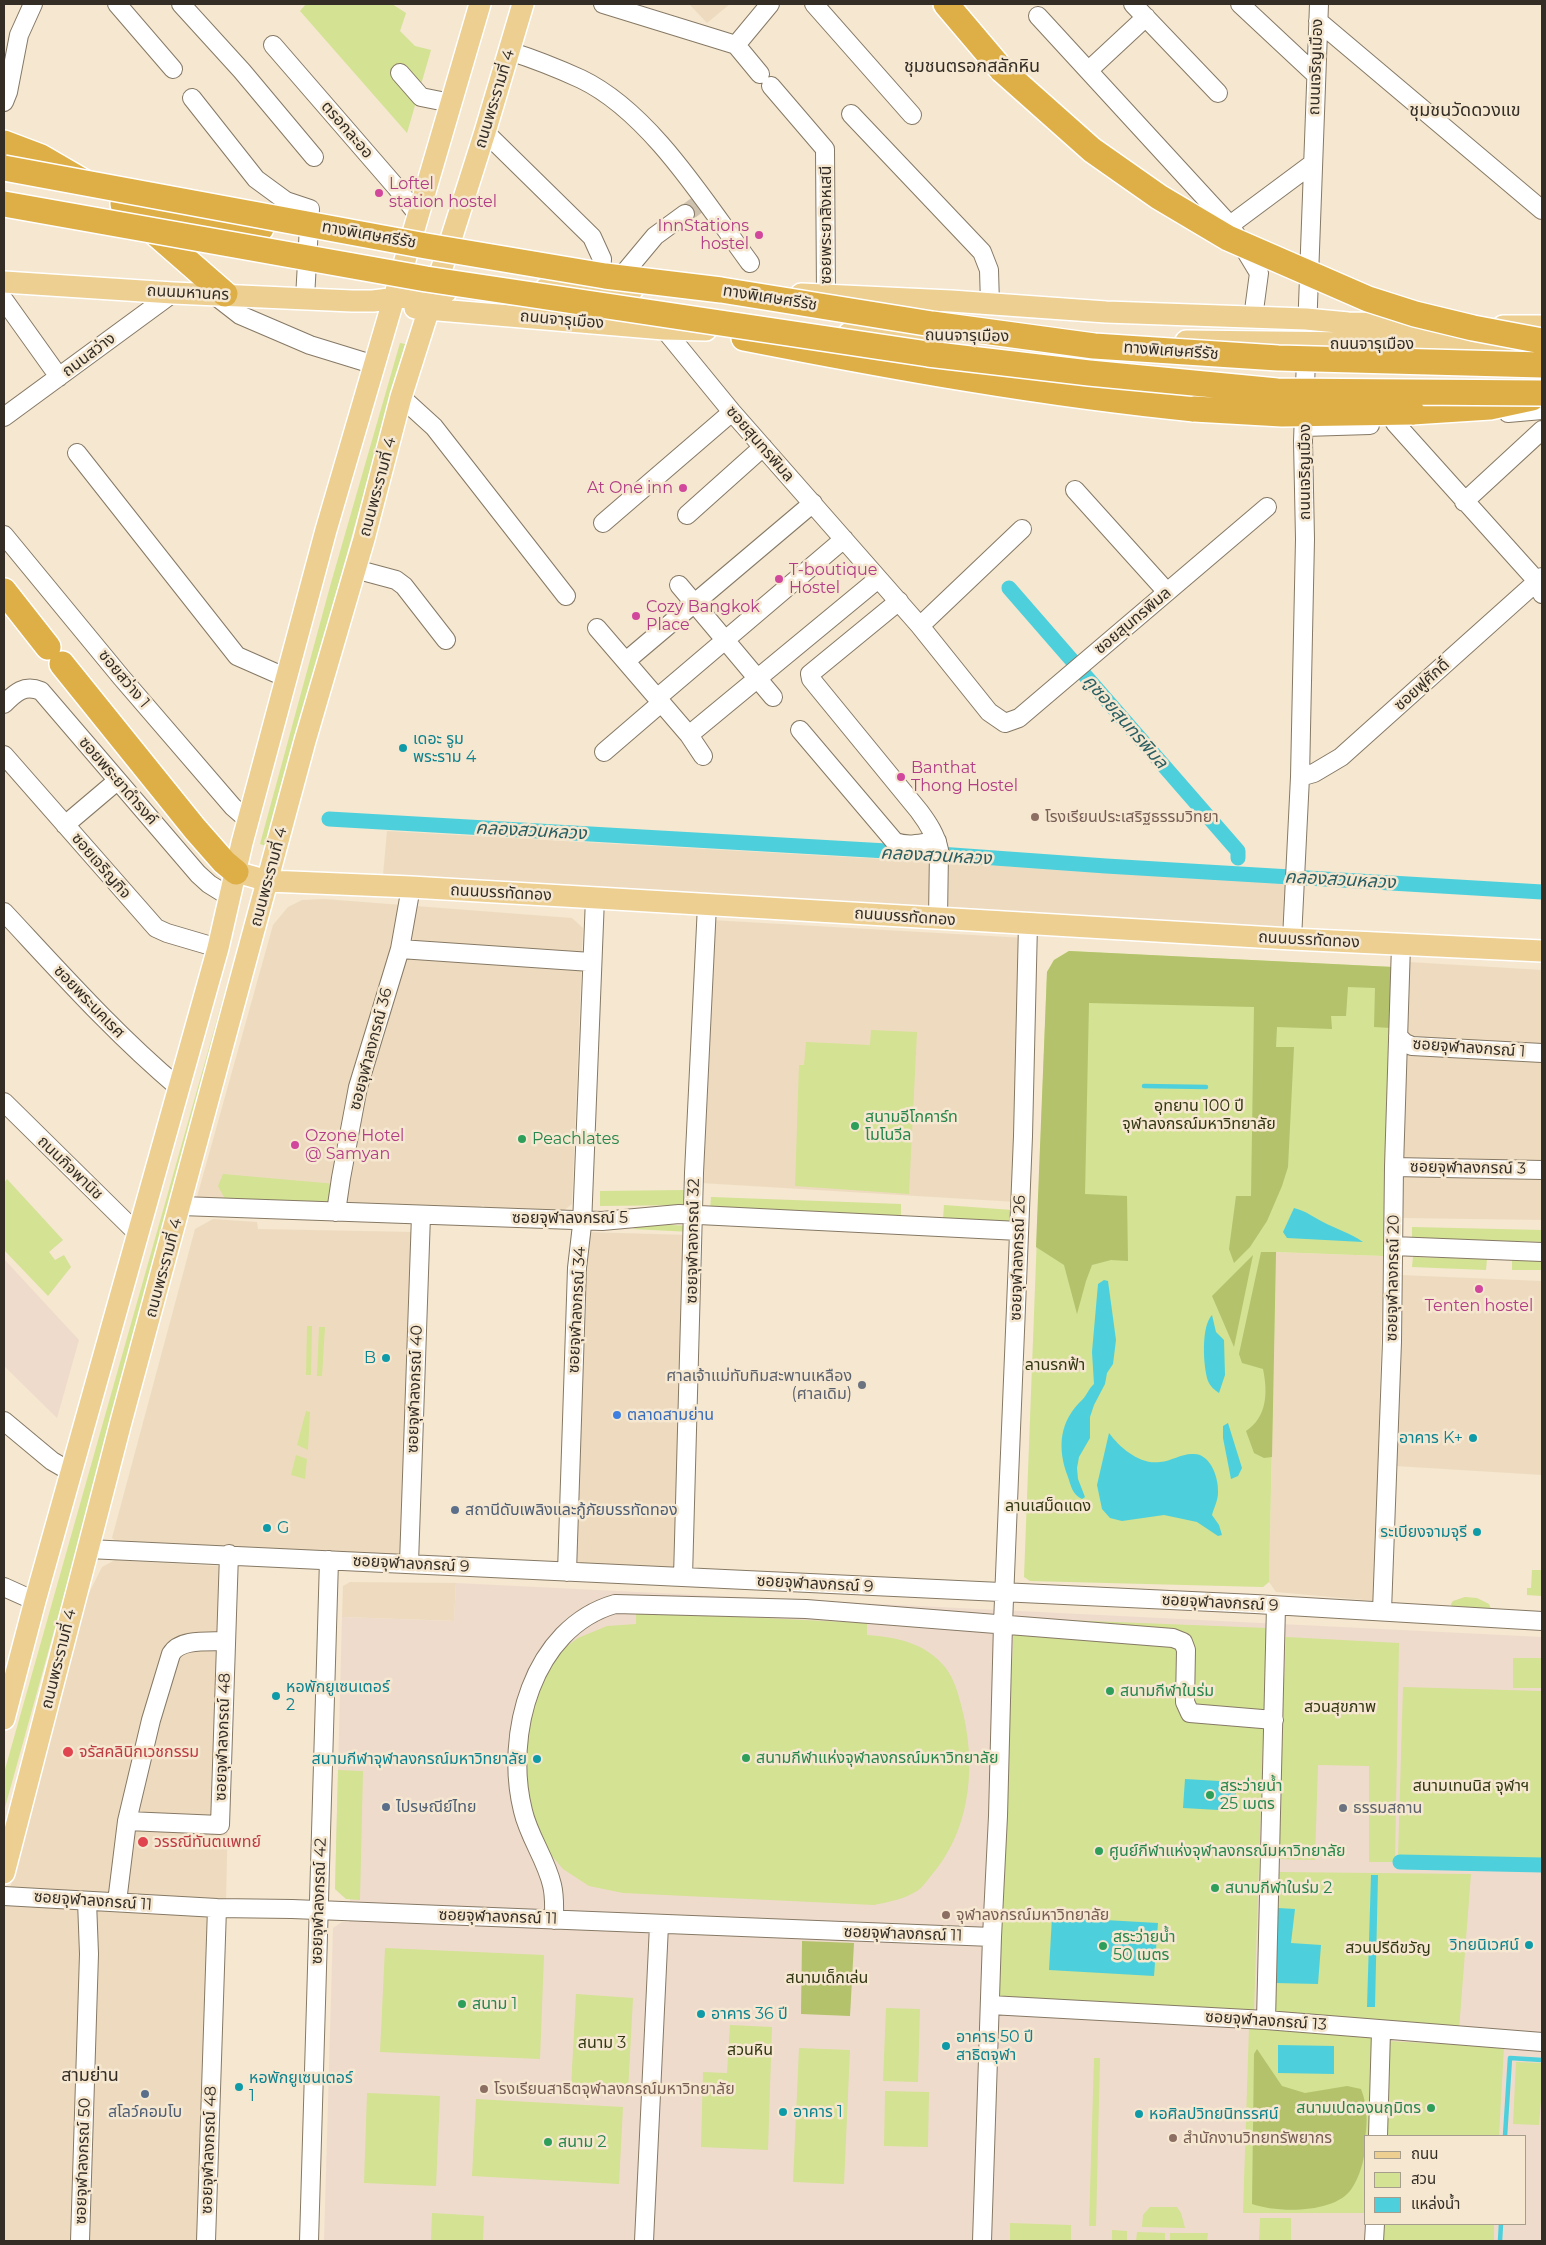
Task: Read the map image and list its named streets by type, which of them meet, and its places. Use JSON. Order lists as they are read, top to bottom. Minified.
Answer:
{"streets":{"highway":["ทางพิเศษศรีรัช"],"main road":["ถนนพระรามที่ 4","ถนนมหานคร","ถนนจารุเมือง","ถนนบรรทัดทอง"],"street":["ถนนเจริญเมือง","ตรอกละออ","ซอยพระยาสิงหเสนี","ถนนสว่าง","ซอยสุนทรพิมล","ซอยสว่าง 1","ซอยฟูศักดิ์","ซอยพระยาดำรงค์","ซอยเจริญกิจ","ซอยพระนคเรศ","ซอยจุฬาลงกรณ์ 1","ซอยจุฬาลงกรณ์ 36","ถนนกิจพานิช","ซอยจุฬาลงกรณ์ 3","ซอยจุฬาลงกรณ์ 5","ซอยจุฬาลงกรณ์ 32","ซอยจุฬาลงกรณ์ 26","ซอยจุฬาลงกรณ์ 20","ซอยจุฬาลงกรณ์ 34","ซอยจุฬาลงกรณ์ 40","ซอยจุฬาลงกรณ์ 9","ซอยจุฬาลงกรณ์ 48","ซอยจุฬาลงกรณ์ 11","ซอยจุฬาลงกรณ์ 42","ซอยจุฬาลงกรณ์ 13","ซอยจุฬาลงกรณ์ 50"]},"crossings":[["ถนนเจริญเมือง","ถนนจารุเมือง"],["ถนนเจริญเมือง","ซอยฟูศักดิ์"],["ถนนเจริญเมือง","ถนนบรรทัดทอง"],["ถนนพระรามที่ 4","ตรอกละออ"],["ถนนพระรามที่ 4","ถนนมหานคร"],["ถนนพระรามที่ 4","ถนนจารุเมือง"],["ถนนพระรามที่ 4","ซอยสว่าง 1"],["ถนนพระรามที่ 4","ซอยพระยาดำรงค์"],["ถนนพระรามที่ 4","ซอยเจริญกิจ"],["ถนนพระรามที่ 4","ถนนบรรทัดทอง"],["ถนนพระรามที่ 4","ซอยพระนคเรศ"],["ถนนพระรามที่ 4","ถนนกิจพานิช"],["ถนนพระรามที่ 4","ซอยจุฬาลงกรณ์ 5"],["ถนนพระรามที่ 4","ซอยจุฬาลงกรณ์ 9"],["ซอยพระยาสิงหเสนี","ถนนจารุเมือง"],["ถนนมหานคร","ถนนจารุเมือง"],["ถนนมหานคร","ถนนสว่าง"],["ถนนจารุเมือง","ซอยสุนทรพิมล"],["ถนนบรรทัดทอง","ซอยจุฬาลงกรณ์ 36"],["ถนนบรรทัดทอง","ซอยจุฬาลงกรณ์ 32"],["ถนนบรรทัดทอง","ซอยจุฬาลงกรณ์ 26"],["ถนนบรรทัดทอง","ซอยจุฬาลงกรณ์ 20"],["ถนนบรรทัดทอง","ซอยจุฬาลงกรณ์ 34"],["ซอยจุฬาลงกรณ์ 1","ซอยจุฬาลงกรณ์ 20"],["ซอยจุฬาลงกรณ์ 36","ซอยจุฬาลงกรณ์ 5"],["ซอยจุฬาลงกรณ์ 3","ซอยจุฬาลงกรณ์ 20"],["ซอยจุฬาลงกรณ์ 5","ซอยจุฬาลงกรณ์ 32"],["ซอยจุฬาลงกรณ์ 5","ซอยจุฬาลงกรณ์ 26"],["ซอยจุฬาลงกรณ์ 5","ซอยจุฬาลงกรณ์ 34"],["ซอยจุฬาลงกรณ์ 5","ซอยจุฬาลงกรณ์ 40"],["ซอยจุฬาลงกรณ์ 32","ซอยจุฬาลงกรณ์ 9"],["ซอยจุฬาลงกรณ์ 26","ซอยจุฬาลงกรณ์ 9"],["ซอยจุฬาลงกรณ์ 26","ซอยจุฬาลงกรณ์ 11"],["ซอยจุฬาลงกรณ์ 26","ซอยจุฬาลงกรณ์ 13"],["ซอยจุฬาลงกรณ์ 20","ซอยจุฬาลงกรณ์ 9"],["ซอยจุฬาลงกรณ์ 34","ซอยจุฬาลงกรณ์ 9"],["ซอยจุฬาลงกรณ์ 40","ซอยจุฬาลงกรณ์ 9"],["ซอยจุฬาลงกรณ์ 9","ซอยจุฬาลงกรณ์ 48"],["ซอยจุฬาลงกรณ์ 9","ซอยจุฬาลงกรณ์ 42"],["ซอยจุฬาลงกรณ์ 48","ซอยจุฬาลงกรณ์ 11"],["ซอยจุฬาลงกรณ์ 11","ซอยจุฬาลงกรณ์ 42"],["ซอยจุฬาลงกรณ์ 11","ซอยจุฬาลงกรณ์ 50"]],"districts":["ชุมชนตรอกสลักหิน","ชุมชนวัดดวงแข","สามย่าน"],"water":["คูซอยสุนทรพิมล","คลองสวนหลวง"],"parks":["อุทยาน 100 ปี จุฬาลงกรณ์มหาวิทยาลัย","ลานรกฟ้า","ลานเสม็ดแดง","สวนสุขภาพ","สนามเทนนิส จุฬาฯ","สวนปรีดีขวัญ","สนามเด็กเล่น","สนาม 3","สวนหิน"],"places":["Loftel station hostel","InnStations hostel","At One inn","T-boutique Hostel","Cozy Bangkok Place","เดอะ รูม พระราม 4","Banthat Thong Hostel","โรงเรียนประเสริฐธรรมวิทยา","สนามอีโกคาร์ท โมโนวีล","Peachlates","Ozone Hotel @ Samyan","Tenten hostel","B","ศาลเจ้าแม่ทับทิมสะพานเหลือง (ศาลเดิม)","ตลาดสามย่าน","อาคาร K+","สถานีดับเพลิงและกู้ภัยบรรทัดทอง","G","ระเบียงจามจุรี","สนามกีฬาในร่ม","หอพักยูเซนเตอร์ 2","จรัสคลินิกเวชกรรม","สนามกีฬาแห่งจุฬาลงกรณ์มหาวิทยาลัย","สนามกีฬาจุฬาลงกรณ์มหาวิทยาลัย","สระว่ายน้ำ 25 เมตร","ไปรษณีย์ไทย","ธรรมสถาน","วรรณีทันตแพทย์","ศูนย์กีฬาแห่งจุฬาลงกรณ์มหาวิทยาลัย","สนามกีฬาในร่ม 2","จุฬาลงกรณ์มหาวิทยาลัย","วิทยนิเวศน์","สระว่ายน้ำ 50 เมตร","สนาม 1","อาคาร 36 ปี","อาคาร 50 ปี สาธิตจุฬา","หอพักยูเซนเตอร์ 1","โรงเรียนสาธิตจุฬาลงกรณ์มหาวิทยาลัย","สโลว์คอมโบ","สนามเปตองนฤมิตร","อาคาร 1","หอศิลปวิทยนิทรรศน์","สำนักงานวิทยทรัพยากร","สนาม 2"],"legend":["ถนน","สวน","แหล่งน้ำ"]}
